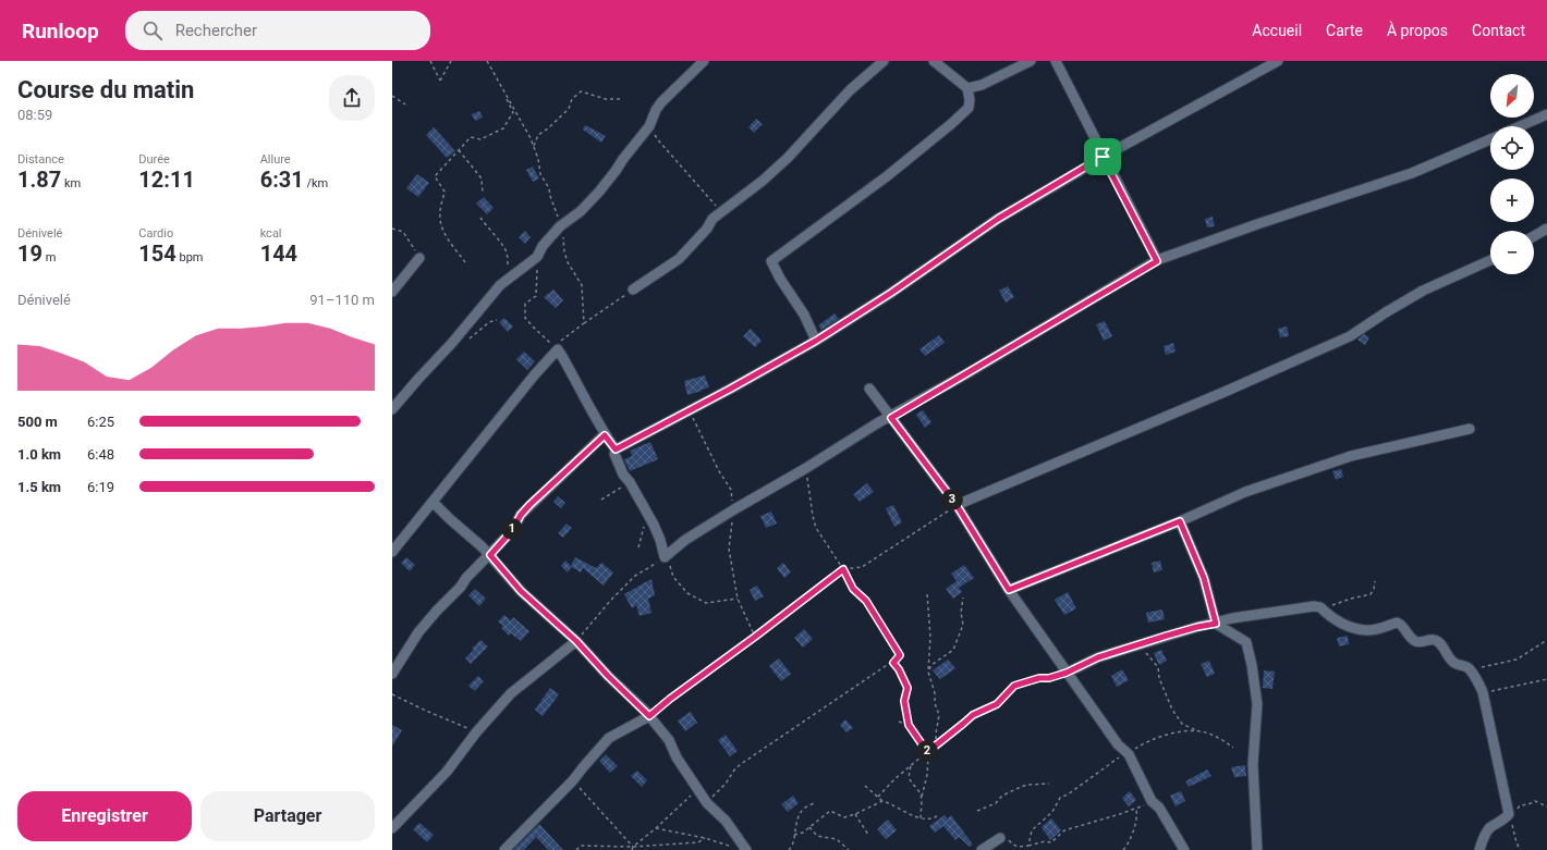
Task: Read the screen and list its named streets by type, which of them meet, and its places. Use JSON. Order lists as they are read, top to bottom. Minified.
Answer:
{"north":"bottom left","page":{"header":"Runloop","search":"Rechercher","nav":["Accueil","Carte","À propos","Contact"],"heading":["Course du matin","08:59"],"map_buttons":["+","−"],"stats":[["Distance","1.87 km"],["Durée","12:11"],["Allure","6:31 /km"],["Dénivelé","19 m"],["Cardio","154 bpm"],["kcal","144"]],"chart":["Dénivelé","91–110 m"],"list":[{"name":"500 m","note":"6:25"},{"name":"1.0 km","note":"6:48"},{"name":"1.5 km","note":"6:19"}],"pins":["3","1","2"],"buttons":["Enregistrer","Partager"]}}
